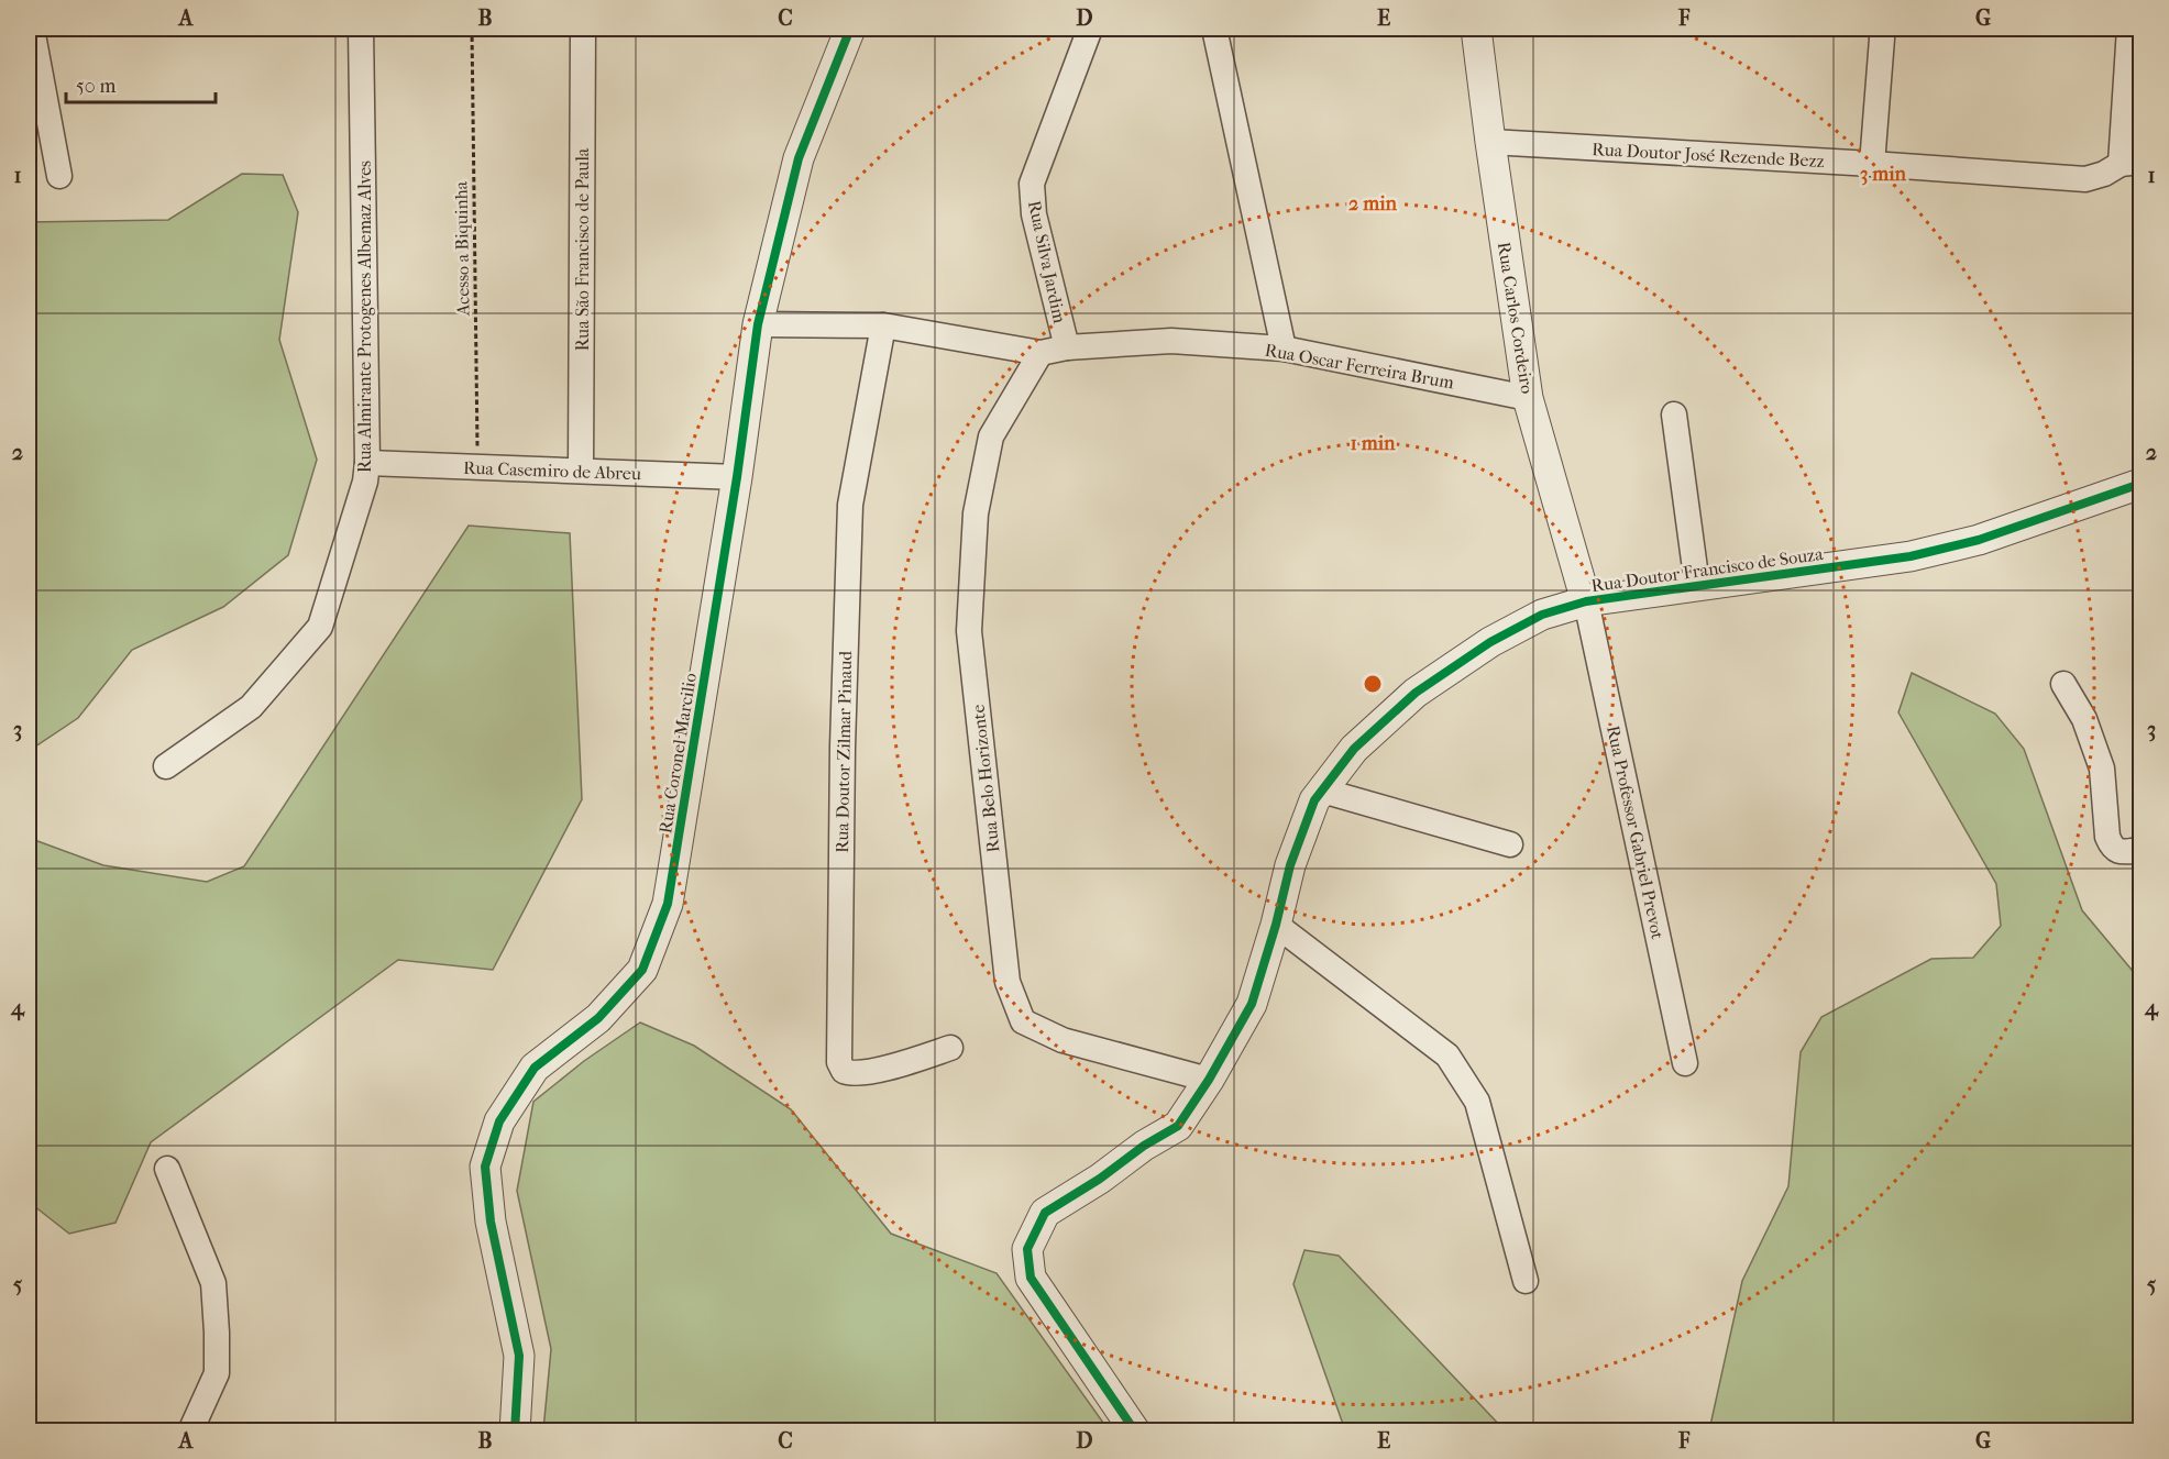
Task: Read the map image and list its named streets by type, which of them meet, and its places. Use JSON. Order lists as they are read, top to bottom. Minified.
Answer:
{"streets":{"street":["Rua Doutor José Rezende Bezz","Rua São Francisco de Paula","Rua Silva Jardim","Rua Almirante Protogenes Albemaz Alves","Rua Carlos Cordeiro","Rua Oscar Ferreira Brum","Rua Casemiro de Abreu","Rua Doutor Francisco de Souza","Rua Doutor Zilmar Pinaud","Rua Coronel Marcilio","Rua Belo Horizonte","Rua Professor Gabriel Prevot"],"path":["Acesso a Biquinha"]},"crossings":[["Rua Doutor José Rezende Bezz","Rua Carlos Cordeiro"],["Acesso a Biquinha","Rua Casemiro de Abreu"],["Rua São Francisco de Paula","Rua Casemiro de Abreu"],["Rua Silva Jardim","Rua Oscar Ferreira Brum"],["Rua Almirante Protogenes Albemaz Alves","Rua Casemiro de Abreu"],["Rua Carlos Cordeiro","Rua Oscar Ferreira Brum"],["Rua Carlos Cordeiro","Rua Doutor Francisco de Souza"],["Rua Carlos Cordeiro","Rua Professor Gabriel Prevot"],["Rua Oscar Ferreira Brum","Rua Doutor Zilmar Pinaud"],["Rua Oscar Ferreira Brum","Rua Coronel Marcilio"],["Rua Oscar Ferreira Brum","Rua Belo Horizonte"],["Rua Casemiro de Abreu","Rua Coronel Marcilio"],["Rua Doutor Francisco de Souza","Rua Belo Horizonte"],["Rua Doutor Francisco de Souza","Rua Professor Gabriel Prevot"]],"scale_bar":"50 m","grid":{"columns":["A","B","C","D","E","F","G"],"rows":["1","2","3","4","5"]},"rings":["3 min","2 min","1 min"]}
